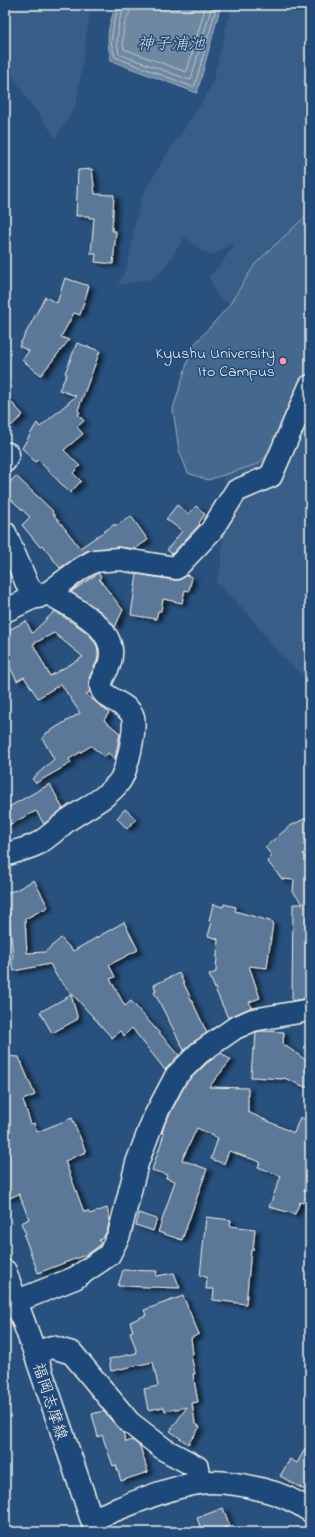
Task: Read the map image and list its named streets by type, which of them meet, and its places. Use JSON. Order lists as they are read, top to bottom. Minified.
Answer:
{"streets":{"street":["福岡志摩線"]},"water":["神子浦池"],"places":["Kyushu University Ito Campus"]}
